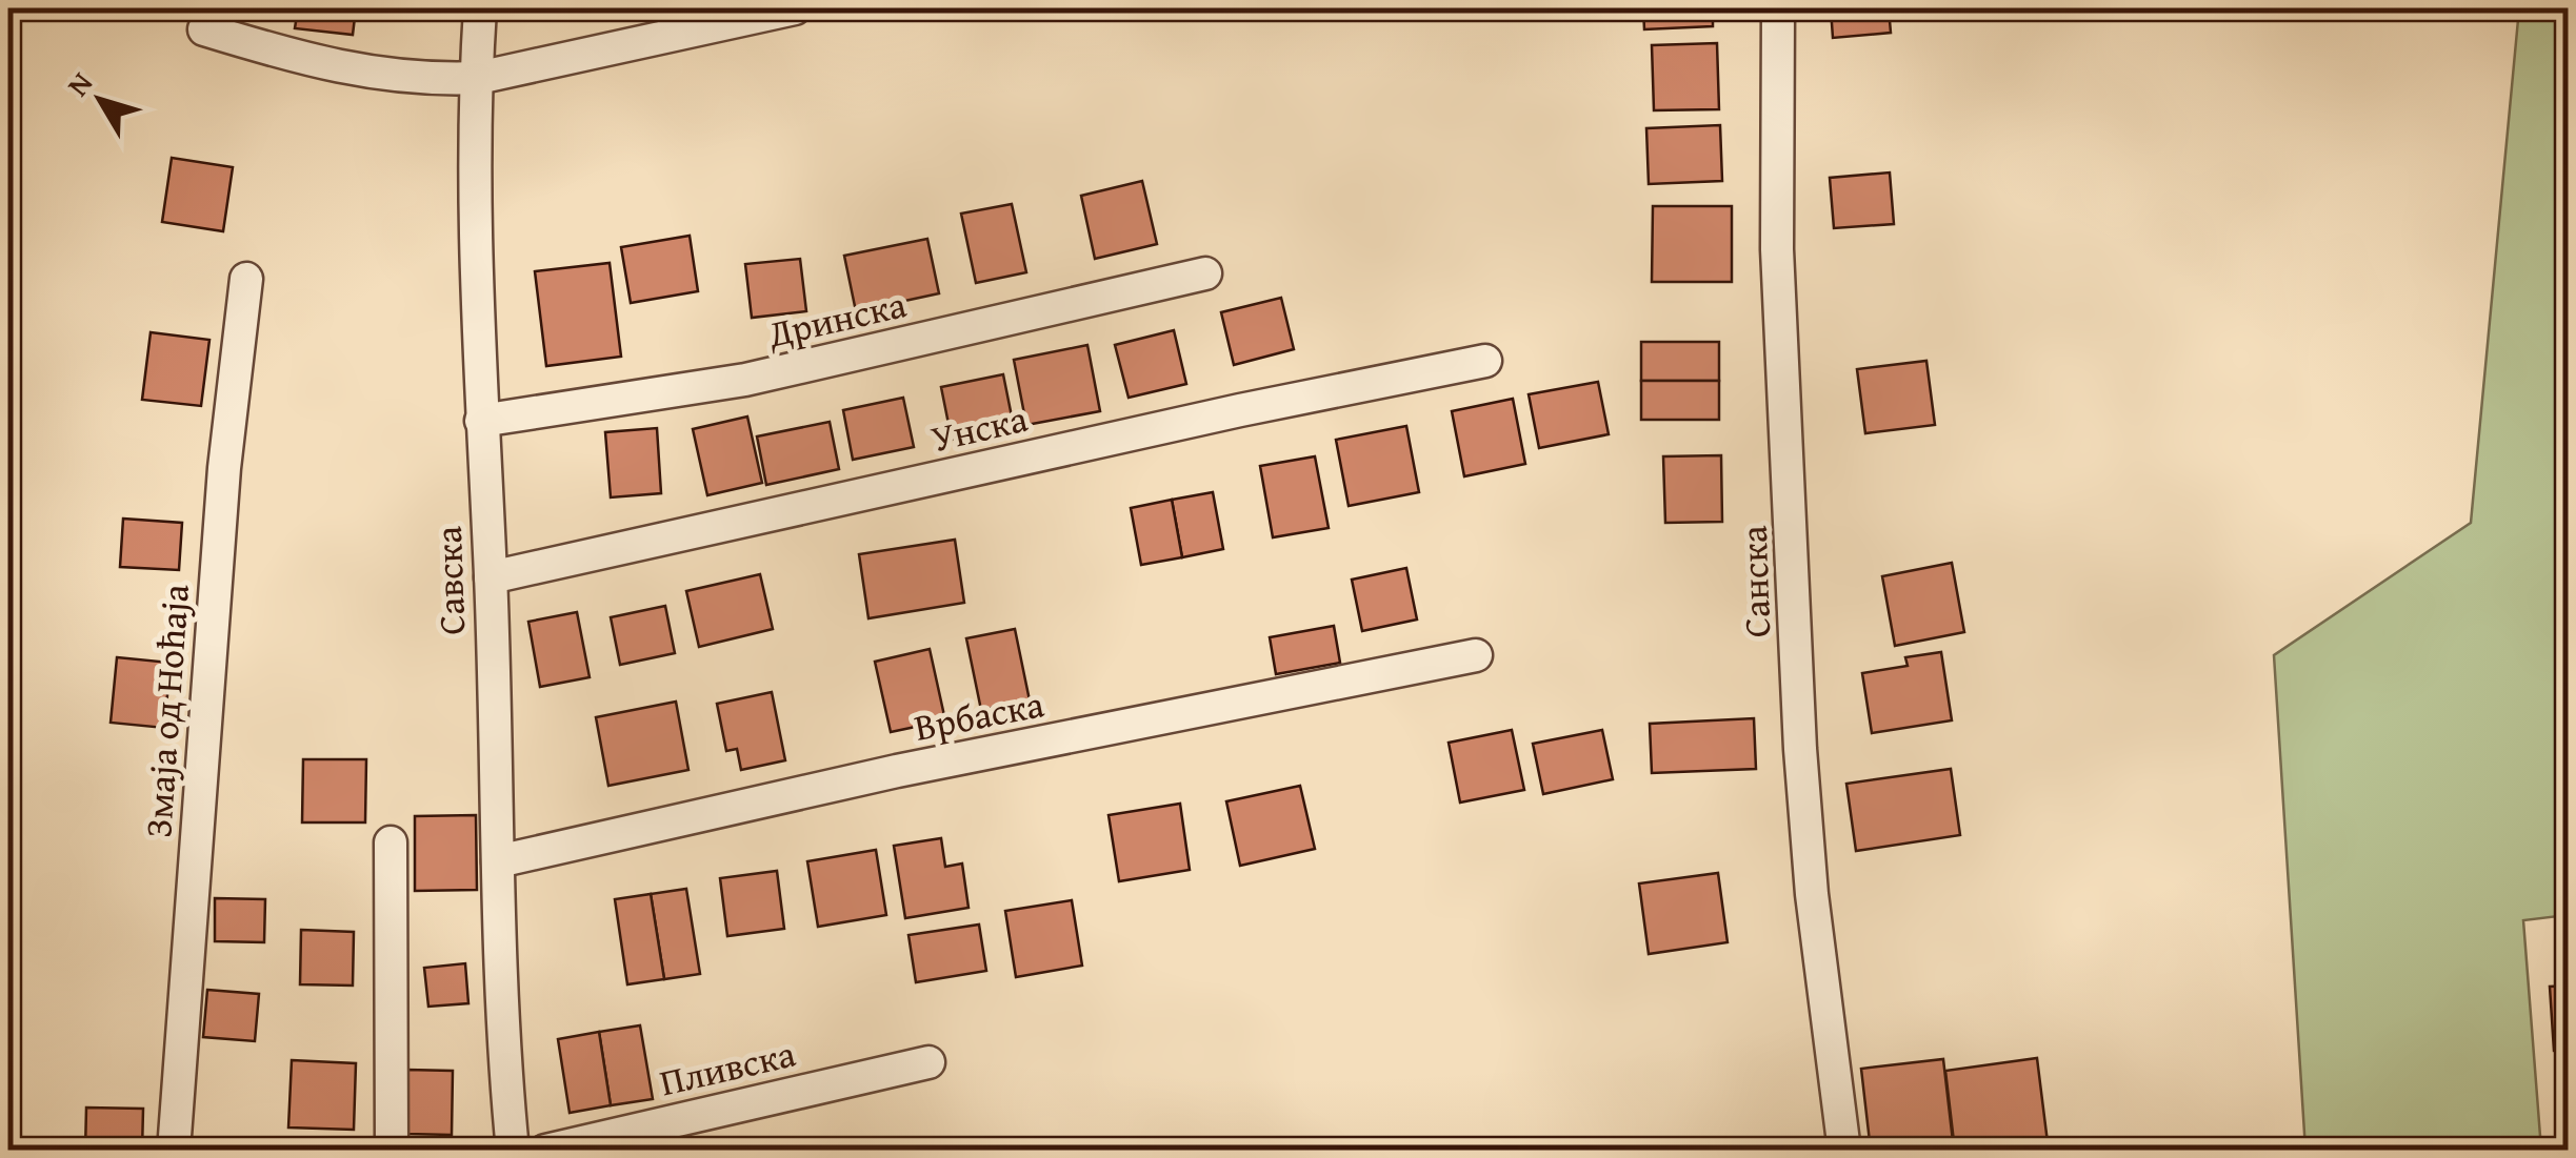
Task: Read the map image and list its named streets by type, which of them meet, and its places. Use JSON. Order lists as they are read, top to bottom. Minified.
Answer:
{"streets":{"street":["Дринска","Унска","Савска","Санска","Змаја од Ноћаја","Врбаска","Пливска"]},"crossings":[["Дринска","Савска"],["Унска","Савска"],["Савска","Врбаска"]],"north":"top left"}
